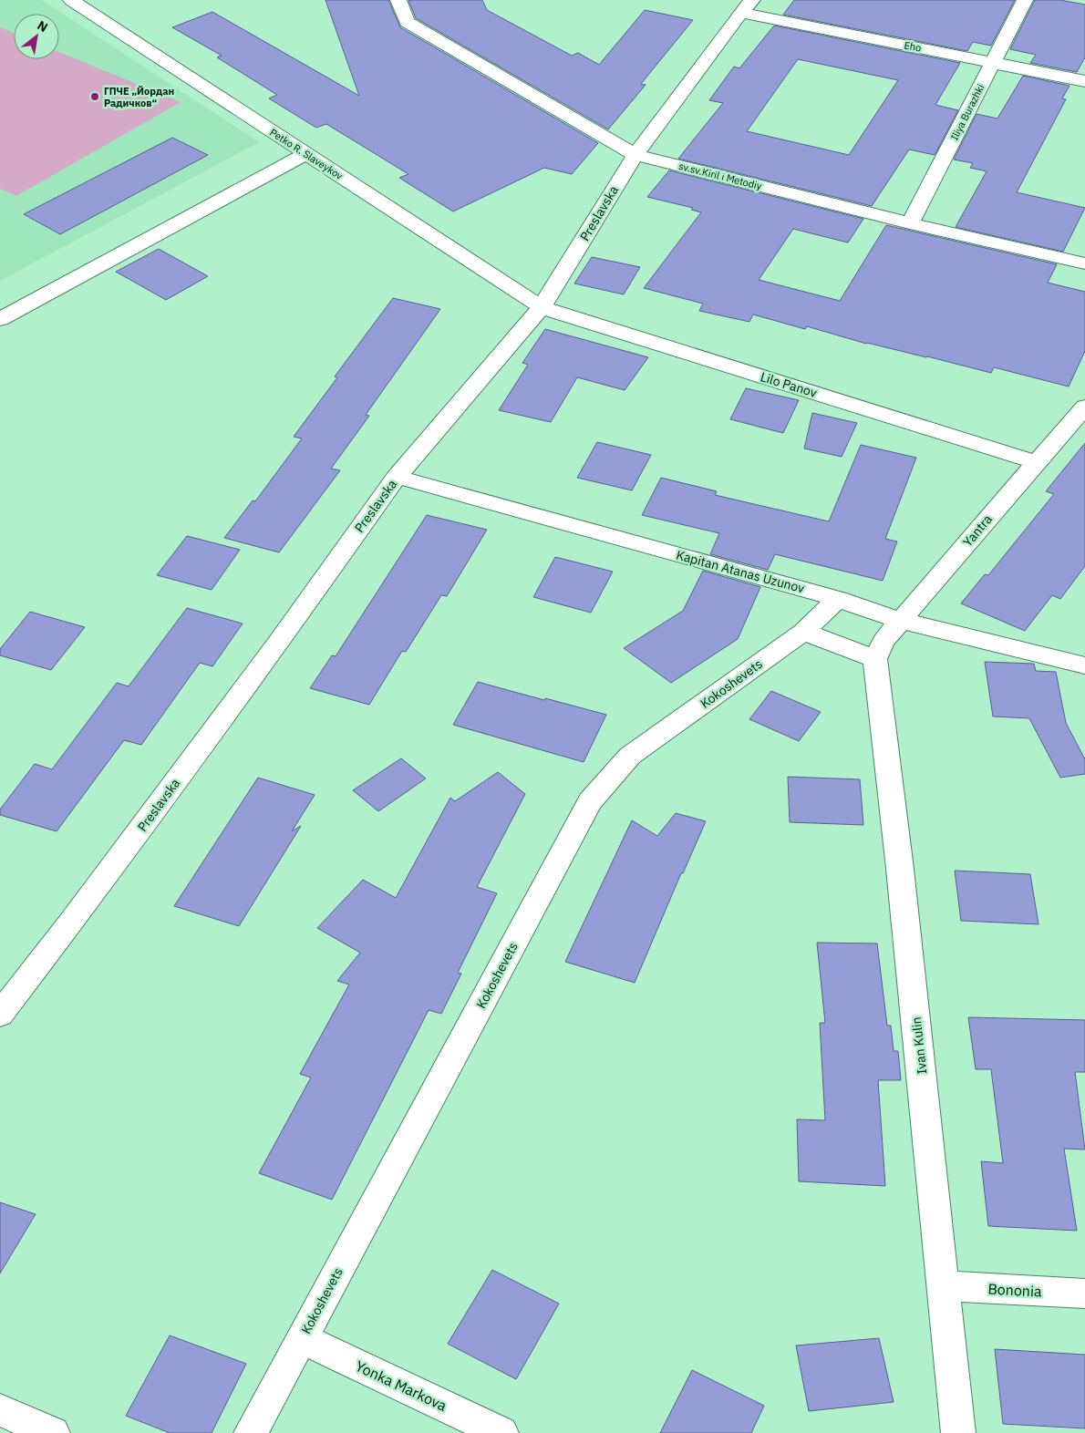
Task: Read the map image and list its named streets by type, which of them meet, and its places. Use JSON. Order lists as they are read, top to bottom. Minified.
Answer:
{"streets":{"street":["Eho","Iliya Burazhki","Petko R. Slaveykov","sv.sv.Kiril i Metodiy","Preslavska","Lilo Panov","Yantra","Kapitan Atanas Uzunov","Kokoshevets","Ivan Kulin","Bononia","Yonka Markova"]},"crossings":[["Eho","Iliya Burazhki"],["Eho","Preslavska"],["Iliya Burazhki","sv.sv.Kiril i Metodiy"],["Petko R. Slaveykov","Preslavska"],["Petko R. Slaveykov","Lilo Panov"],["sv.sv.Kiril i Metodiy","Preslavska"],["Preslavska","Lilo Panov"],["Preslavska","Kapitan Atanas Uzunov"],["Lilo Panov","Yantra"],["Yantra","Kapitan Atanas Uzunov"],["Yantra","Ivan Kulin"],["Kapitan Atanas Uzunov","Kokoshevets"],["Kokoshevets","Yonka Markova"],["Ivan Kulin","Bononia"]],"places":["ГПЧЕ „Йордан Радичков“"],"north":"top right"}
